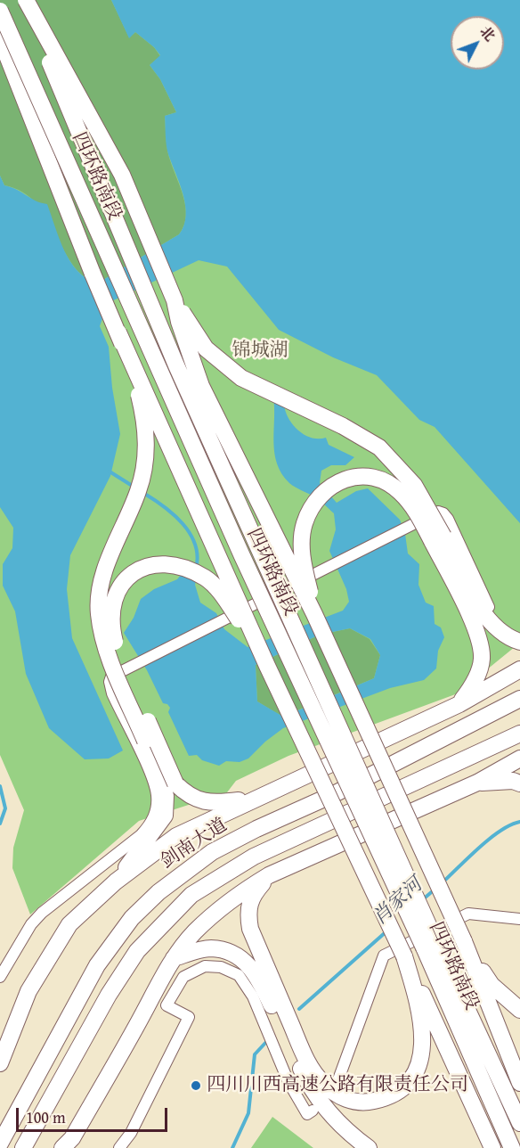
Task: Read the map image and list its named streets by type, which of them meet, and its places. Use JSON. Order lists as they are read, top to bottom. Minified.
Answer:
{"streets":{"highway":["四环路南段","剑南大道"]},"water":["肖家河"],"parks":["锦城湖"],"places":["四川川西高速公路有限责任公司"],"scale_bar":"100 m","north":"top right"}
